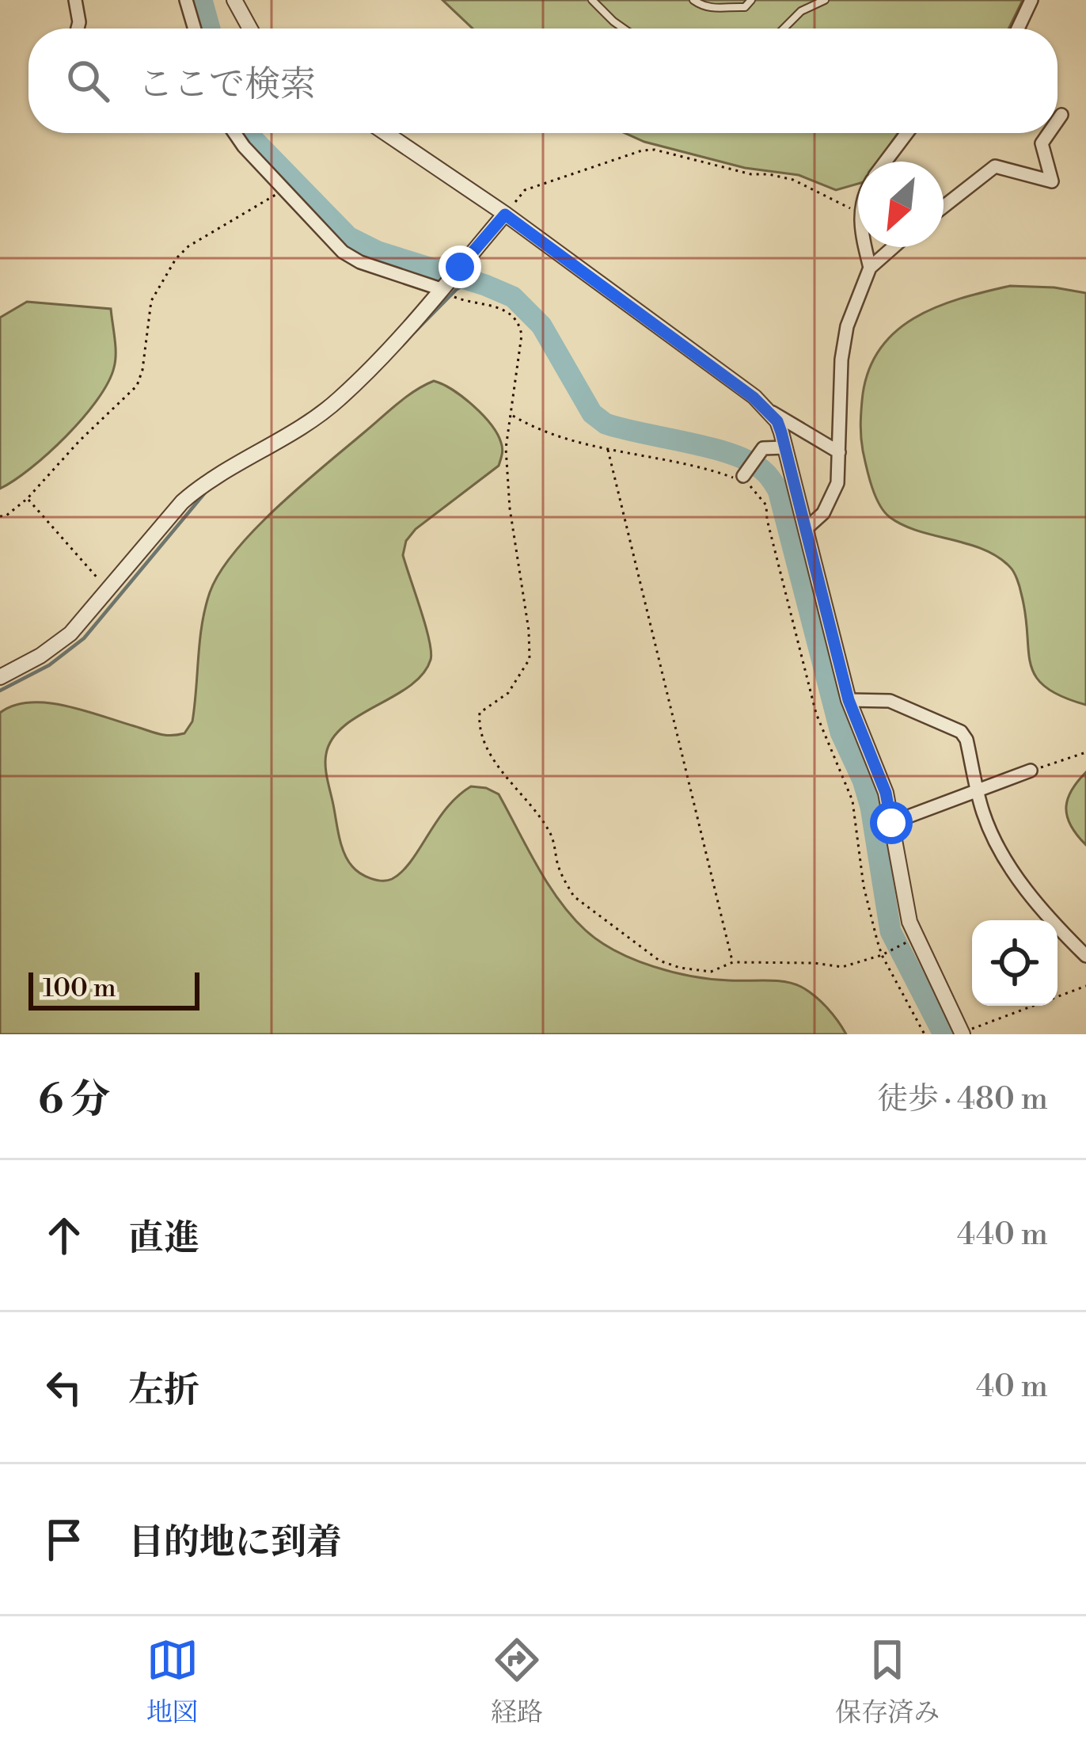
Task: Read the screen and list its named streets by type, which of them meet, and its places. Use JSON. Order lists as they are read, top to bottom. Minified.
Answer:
{"scale_bar":"100 m","north":"bottom left","page":{"search":"ここで検索","scale":"100 m","heading":["6 分","徒歩 · 480 m"],"list":[["直進","440 m"],["左折","40 m"],"目的地に到着"],"nav":["地図","経路","保存済み"]}}
